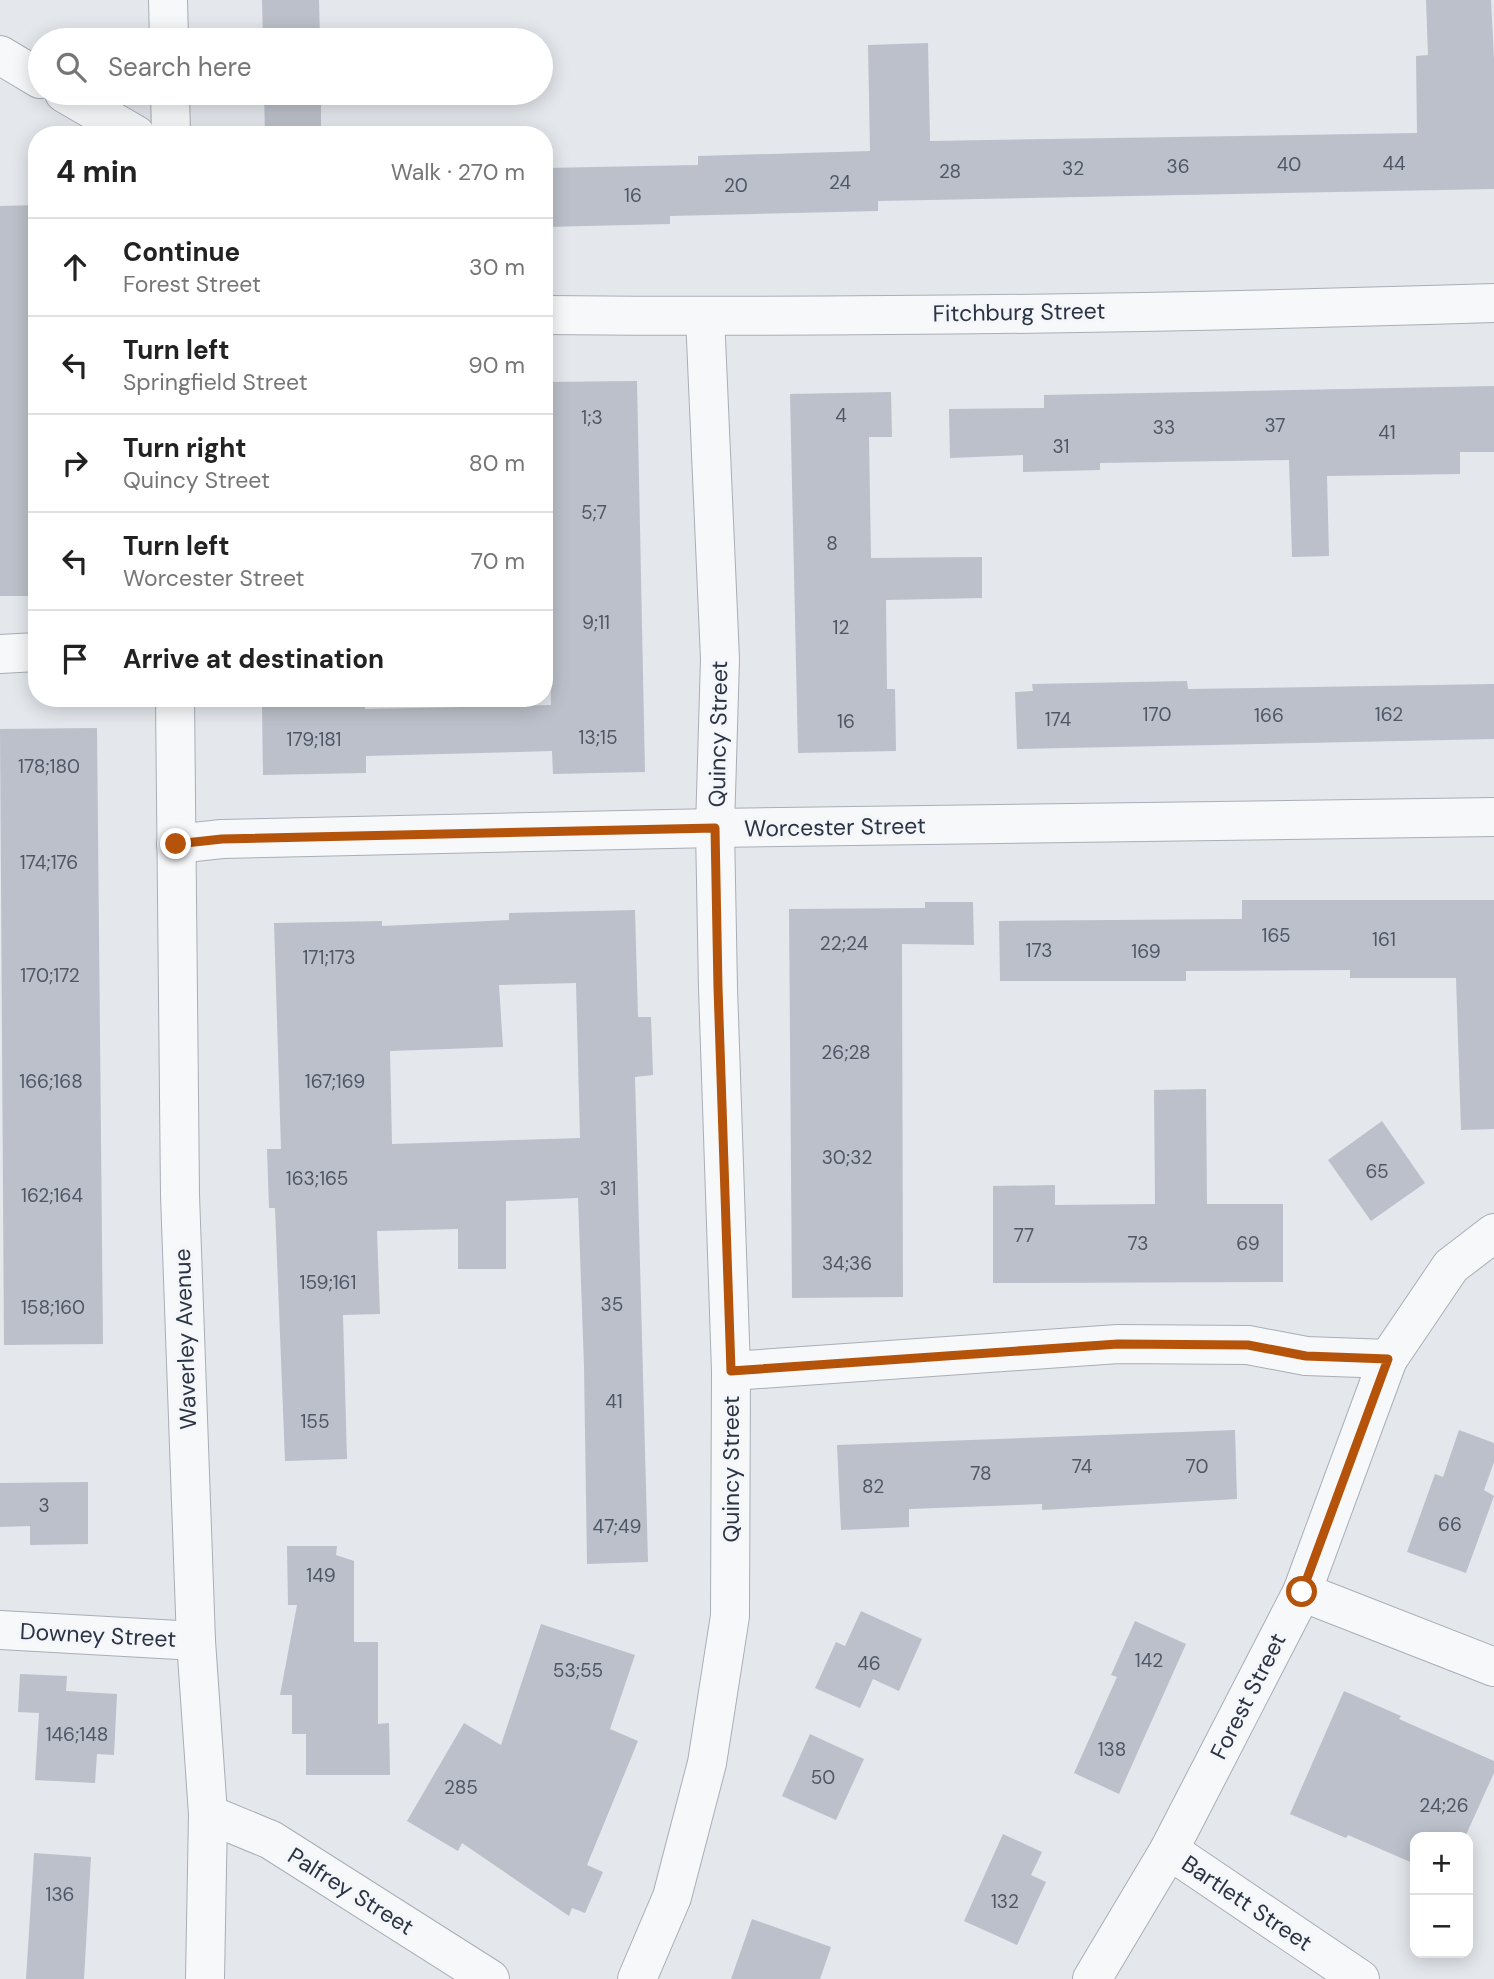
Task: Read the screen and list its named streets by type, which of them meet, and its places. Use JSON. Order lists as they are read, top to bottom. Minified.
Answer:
{"streets":{"street":["Fitchburg Street","Quincy Street","Worcester Street","Waverley Avenue","Downey Street","Forest Street","Palfrey Street","Bartlett Street"]},"crossings":[["Fitchburg Street","Quincy Street"],["Quincy Street","Worcester Street"],["Worcester Street","Waverley Avenue"],["Waverley Avenue","Downey Street"],["Waverley Avenue","Palfrey Street"],["Forest Street","Bartlett Street"]],"house_numbers":["44","40","36","32","28","24","20","16","4","1;3","37","33","41","31","5;7","8","9;11","12","170","162","166","174","16","13;15","179;181","178;180","174;176","165","161","22;24","173","169","171;173","170;172","26;28","166;168","167;169","30;32","65","163;165","31","162;164","77","73","69","34;36","159;161","35","158;160","41","155","74","70","78","82","3","66","47;49","149","142","46","53;55","146;148","138","50","285","24;26","136","132"],"page":{"search":"Search here","heading":["4 min","Walk · 270 m"],"list":[["Continue","Forest Street","30 m"],["Turn left","Springfield Street","90 m"],["Turn right","Quincy Street","80 m"],["Turn left","Worcester Street","70 m"],"Arrive at destination"],"map_buttons":["+","−"]}}
